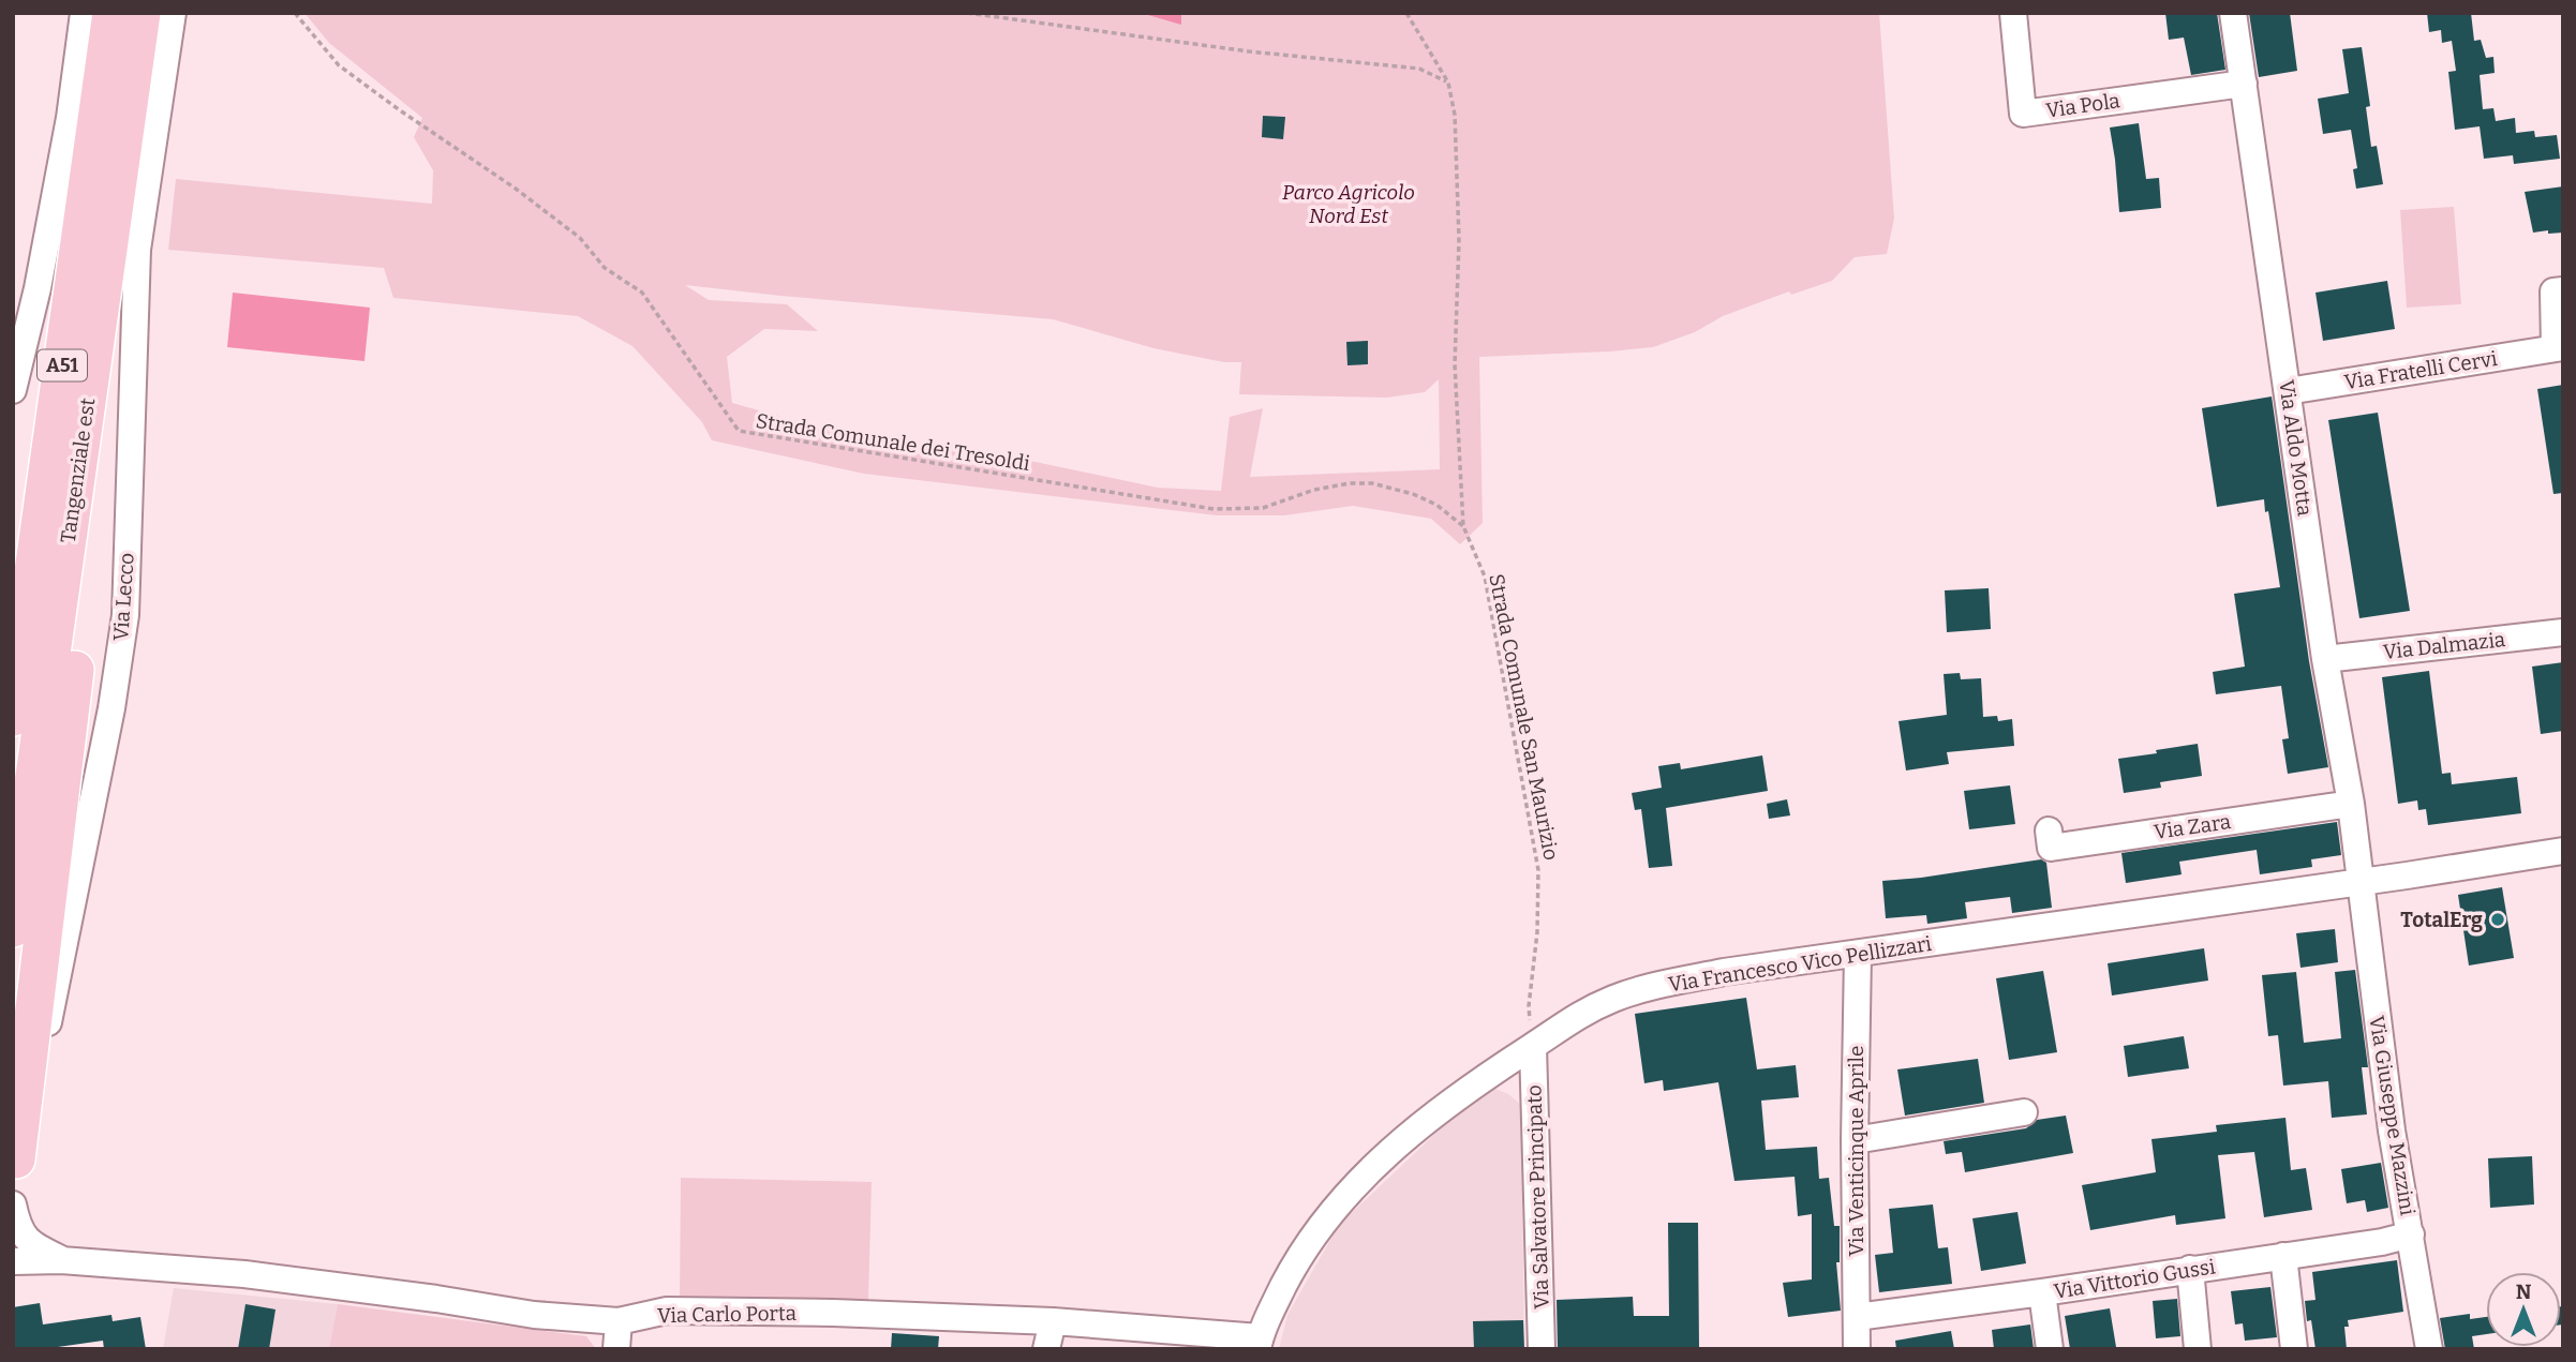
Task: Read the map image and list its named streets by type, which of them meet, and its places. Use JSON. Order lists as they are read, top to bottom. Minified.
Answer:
{"streets":{"highway":["A51","Tangenziale est"],"street":["Via Pola","Via Fratelli Cervi","Via Aldo Motta","Via Lecco","Via Dalmazia","Via Zara","Via Francesco Vico Pellizzari","Via Giuseppe Mazzini","Via Venticinque Aprile","Via Salvatore Principato","Via Vittorio Gussi","Via Carlo Porta"],"path":["Strada Comunale dei Tresoldi","Strada Comunale San Maurizio"]},"crossings":[["Via Pola","Via Aldo Motta"],["Via Fratelli Cervi","Via Aldo Motta"],["Strada Comunale dei Tresoldi","Strada Comunale San Maurizio"],["Via Aldo Motta","Via Dalmazia"],["Via Aldo Motta","Via Zara"],["Via Aldo Motta","Via Francesco Vico Pellizzari"],["Via Aldo Motta","Via Giuseppe Mazzini"],["Strada Comunale San Maurizio","Via Francesco Vico Pellizzari"],["Strada Comunale San Maurizio","Via Salvatore Principato"],["Via Francesco Vico Pellizzari","Via Giuseppe Mazzini"],["Via Francesco Vico Pellizzari","Via Venticinque Aprile"],["Via Francesco Vico Pellizzari","Via Salvatore Principato"],["Via Francesco Vico Pellizzari","Via Carlo Porta"],["Via Giuseppe Mazzini","Via Vittorio Gussi"],["Via Venticinque Aprile","Via Vittorio Gussi"]],"parks":["Parco Agricolo Nord Est"],"places":["TotalErg"],"north":"top"}
